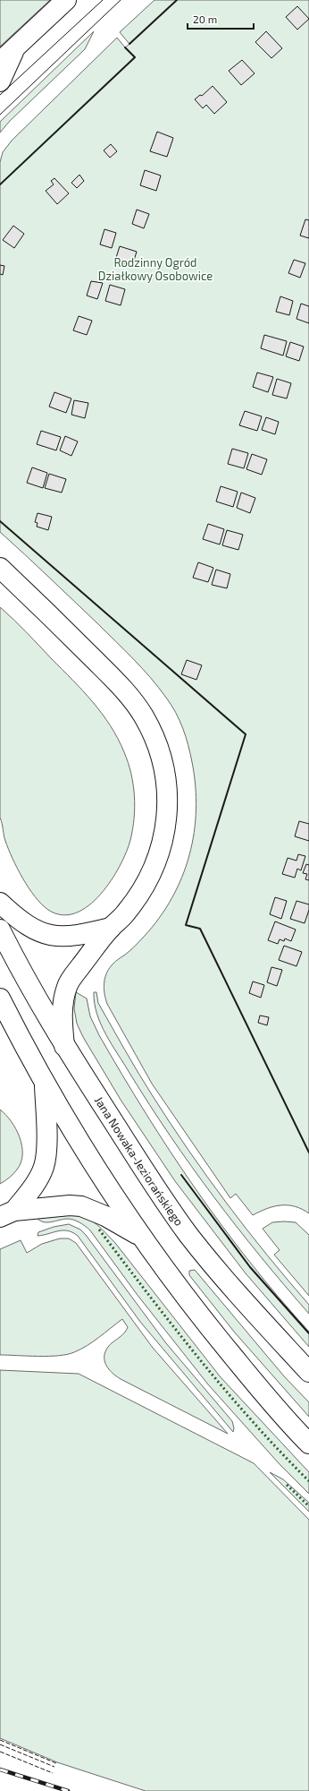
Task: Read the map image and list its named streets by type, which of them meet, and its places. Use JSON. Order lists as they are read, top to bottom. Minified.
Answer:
{"streets":{"main road":["Jana Nowaka-Jeziorańskiego"]},"parks":["Rodzinny Ogród Działkowy Osobowice"],"scale_bar":"20 m"}
